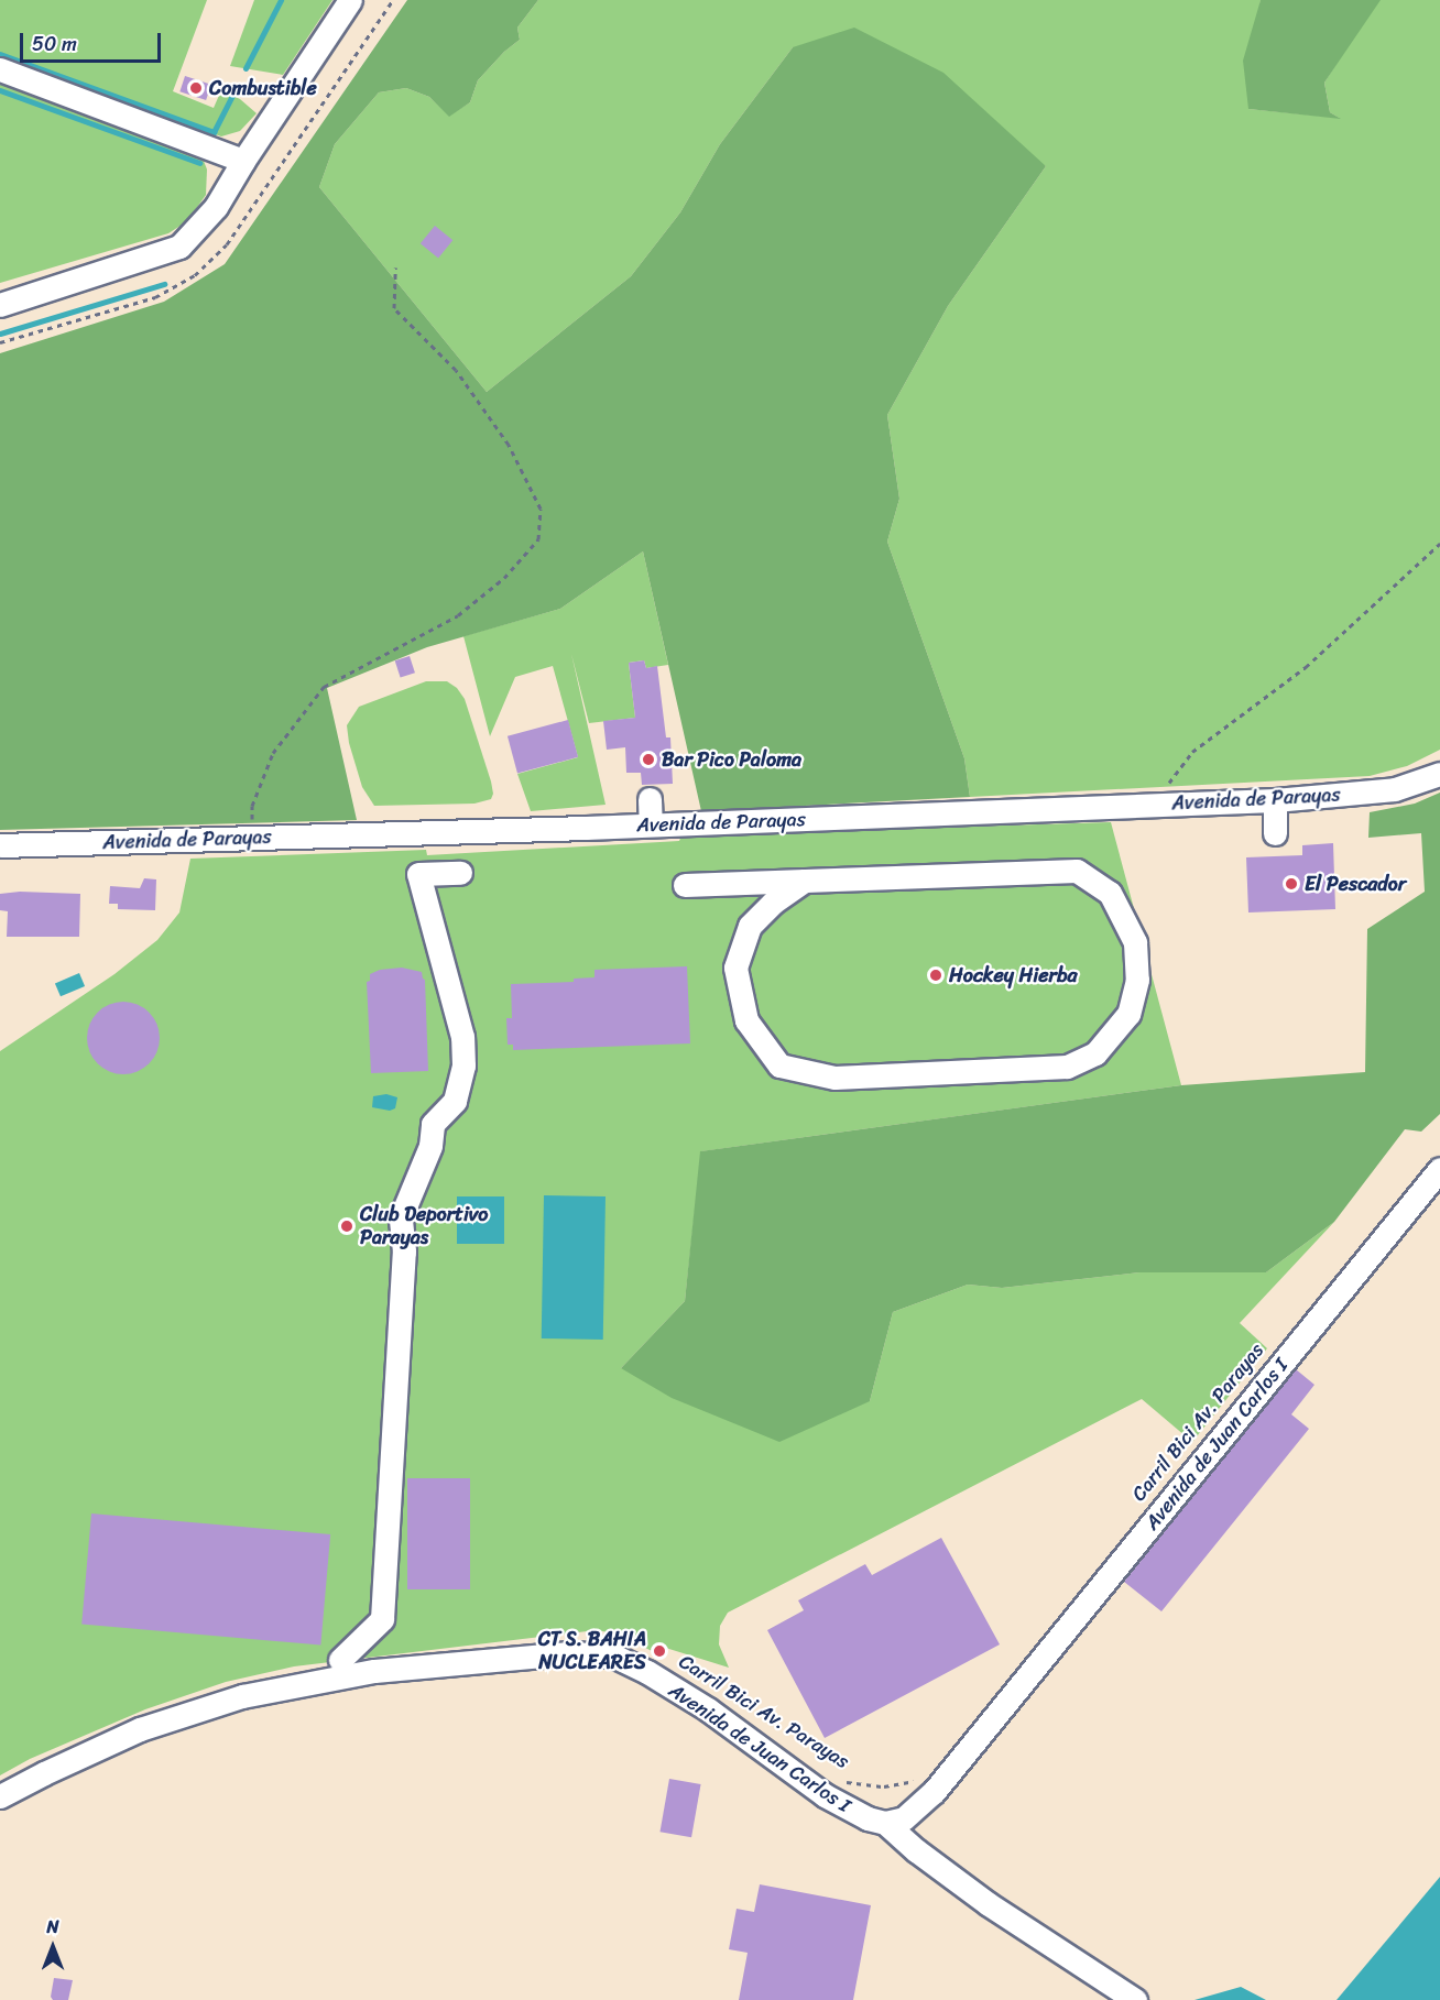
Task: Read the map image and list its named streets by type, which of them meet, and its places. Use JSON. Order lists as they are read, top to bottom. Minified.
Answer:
{"streets":{"street":["Avenida de Parayas","Avenida de Juan Carlos I"],"path":["Carril Bici Av. Parayas"]},"places":["Combustible","Bar Pico Paloma","El Pescador","Hockey Hierba","Club Deportivo Parayas","CT S. BAHIA NUCLEARES"],"scale_bar":"50 m","north":"top"}
